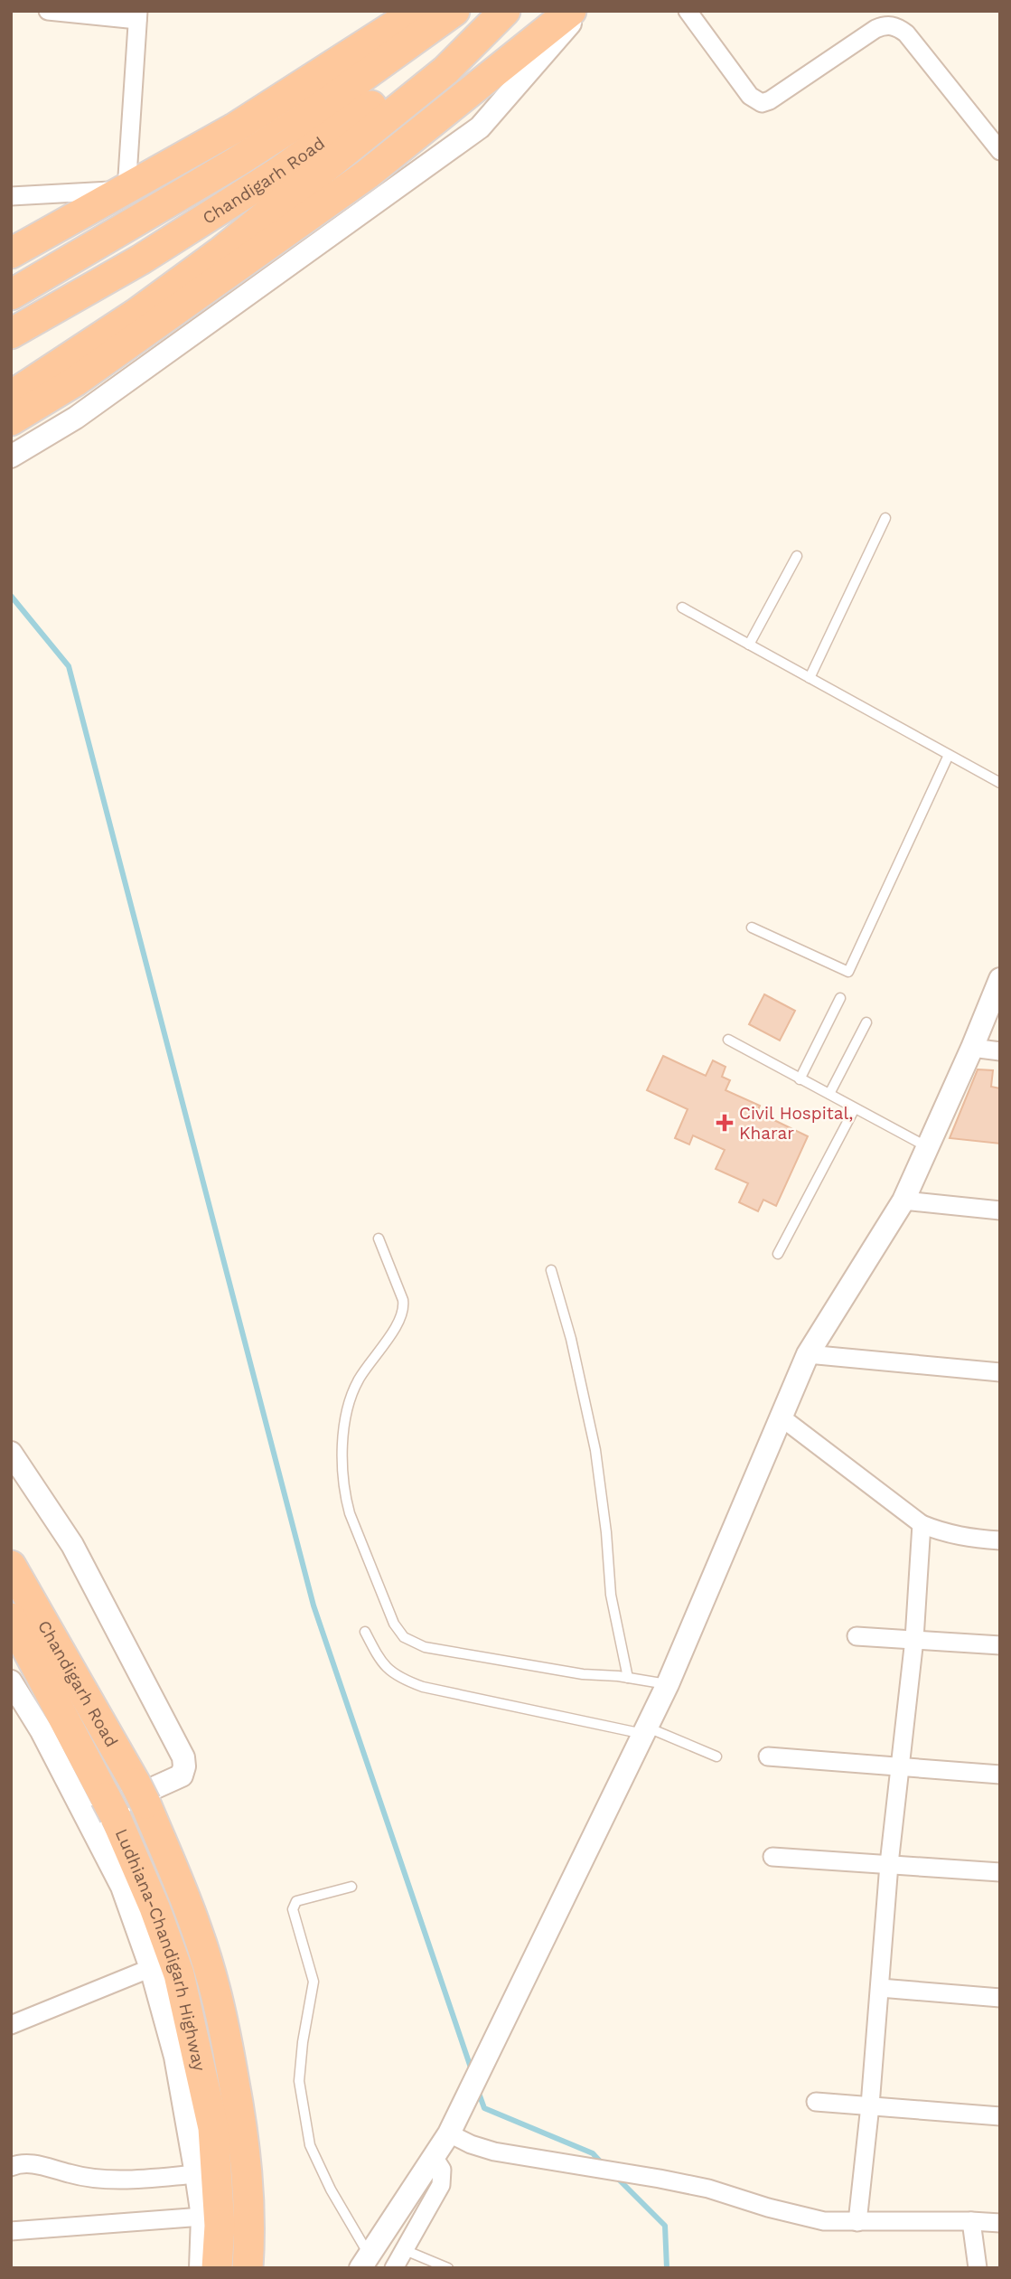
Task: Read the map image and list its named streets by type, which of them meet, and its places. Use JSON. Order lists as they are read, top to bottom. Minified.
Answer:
{"streets":{"highway":["Chandigarh Road","Ludhiana-Chandigarh Highway"]},"places":{"health":["Civil Hospital, Kharar"]}}
